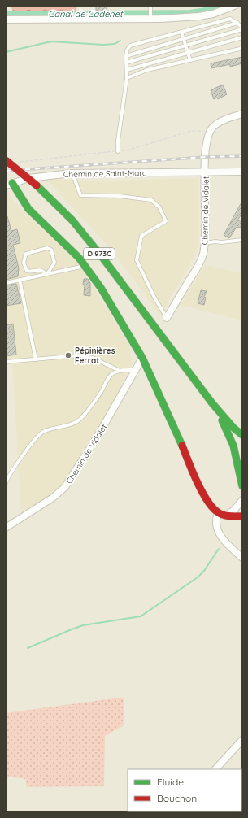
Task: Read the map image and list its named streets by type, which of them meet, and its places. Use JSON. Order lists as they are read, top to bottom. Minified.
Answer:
{"streets":{"main road":["D 973C"],"street":["Chemin de Saint-Marc","Chemin de Vidalet"]},"crossings":[["Chemin de Saint-Marc","Chemin de Vidalet"]],"water":["Canal de Cadenet"],"places":["Pépinières Ferrat"],"legend":["Fluide","Bouchon"]}
